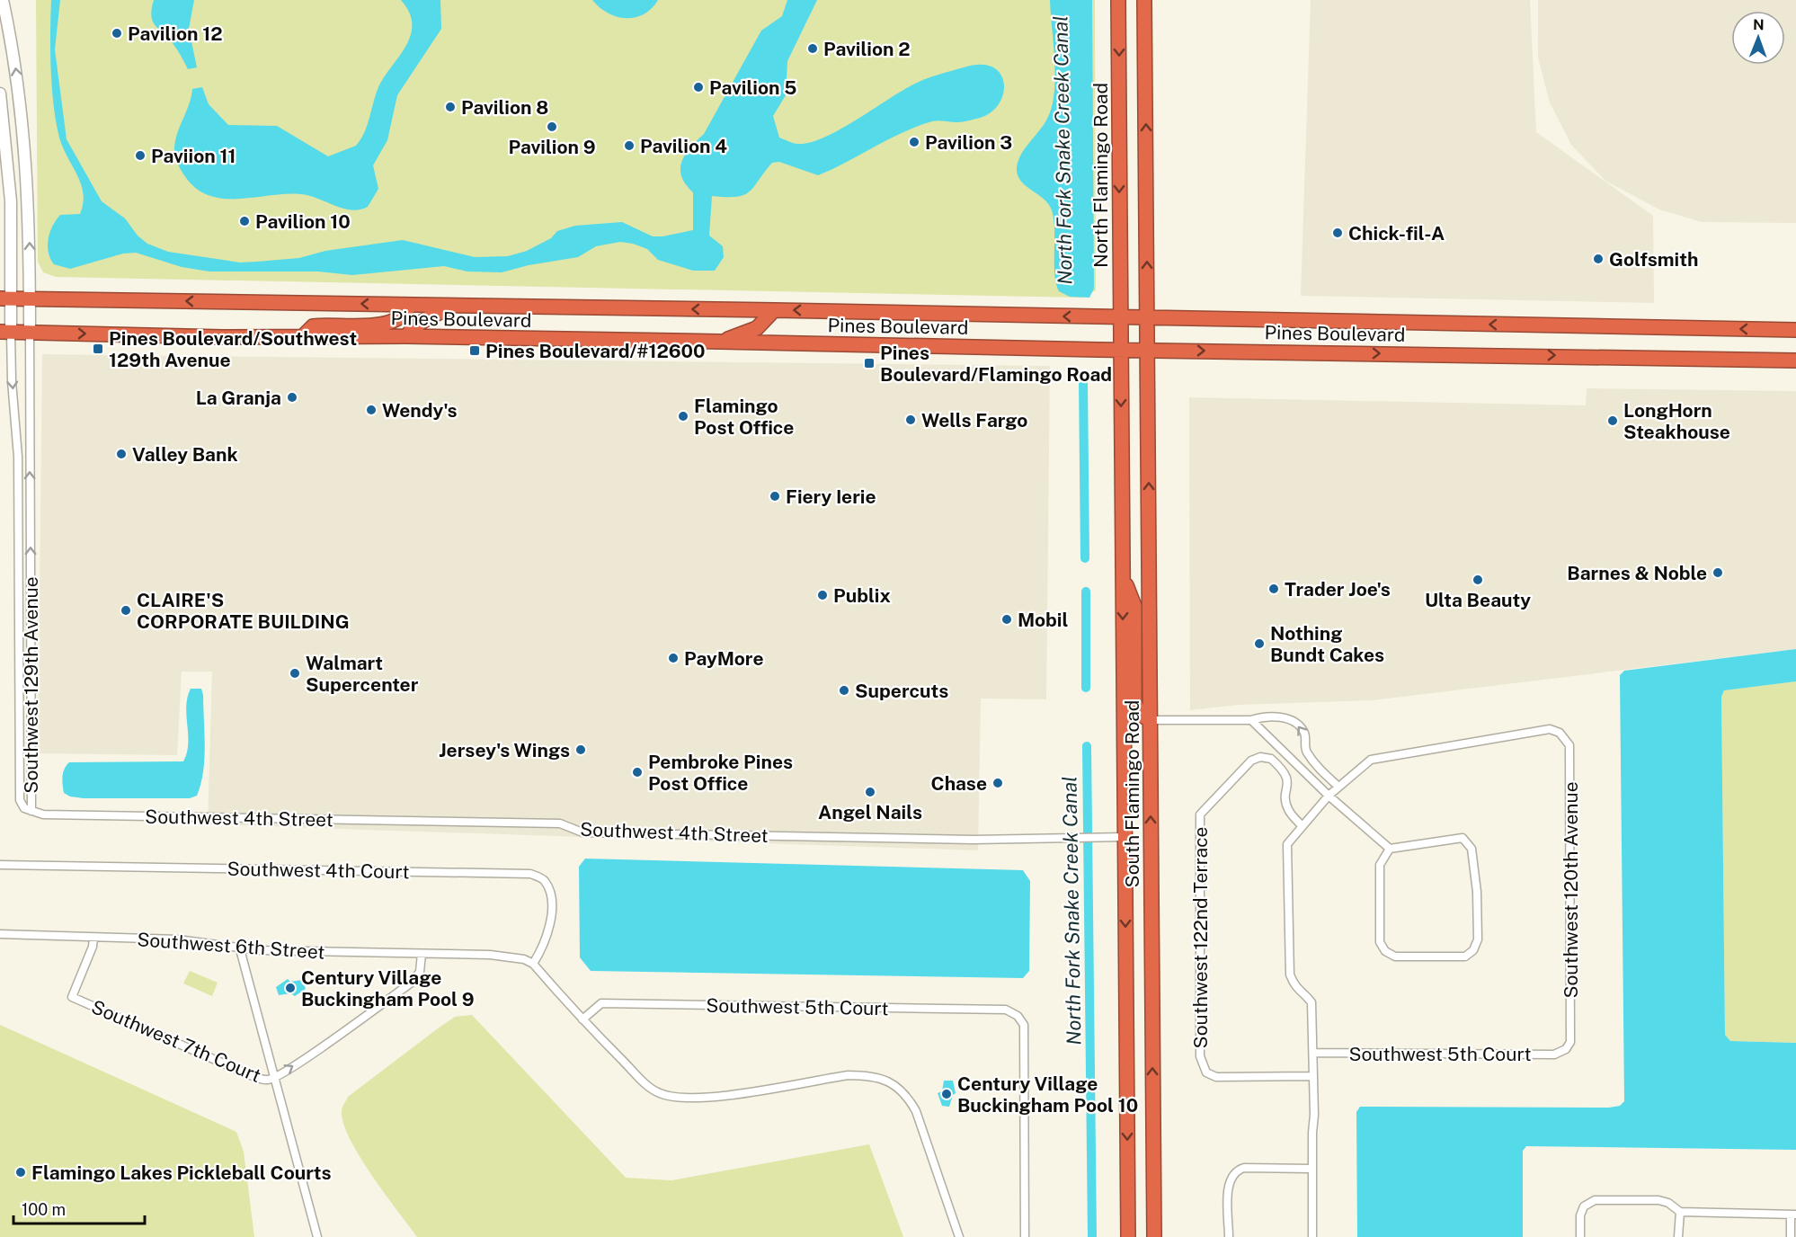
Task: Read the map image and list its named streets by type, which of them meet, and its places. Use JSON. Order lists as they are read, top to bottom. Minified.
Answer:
{"streets":{"highway":["North Flamingo Road","Pines Boulevard","South Flamingo Road"],"street":["Southwest 129th Avenue","Southwest 4th Street","Southwest 4th Court","Southwest 120th Avenue","Southwest 122nd Terrace","Southwest 6th Street","Southwest 5th Court","Southwest 7th Court"]},"crossings":[["North Flamingo Road","Pines Boulevard"],["North Flamingo Road","South Flamingo Road"],["Pines Boulevard","Southwest 129th Avenue"],["Pines Boulevard","South Flamingo Road"],["Southwest 129th Avenue","Southwest 4th Street"],["South Flamingo Road","Southwest 4th Street"],["Southwest 4th Court","Southwest 6th Street"],["Southwest 120th Avenue","Southwest 5th Court"],["Southwest 6th Street","Southwest 7th Court"]],"one_way":["Southwest 7th Court"],"water":["North Fork Snake Creek Canal"],"places":{"other":["Pavilion 12","Pavilion 2","Pavilion 5","Pavilion 8","Pavilion 9","Pavilion 3","Pavilion 4","Paviion 11","Pavilion 10","Chick-fil-A","Golfsmith","La Granja","Wendy's","Flamingo Post Office","Wells Fargo","LongHorn Steakhouse","Valley Bank","Fiery Ierie","Barnes & Noble","Ulta Beauty","Trader Joe's","Publix","CLAIRE'S CORPORATE BUILDING","Mobil","Nothing Bundt Cakes","PayMore","Walmart Supercenter","Supercuts","Jersey's Wings","Pembroke Pines Post Office","Chase","Angel Nails","Century Village Buckingham Pool 9","Century Village Buckingham Pool 10","Flamingo Lakes Pickleball Courts"],"transit":["Pines Boulevard/Southwest 129th Avenue","Pines Boulevard/#12600","Pines Boulevard/Flamingo Road"]},"scale_bar":"100 m","north":"top"}
